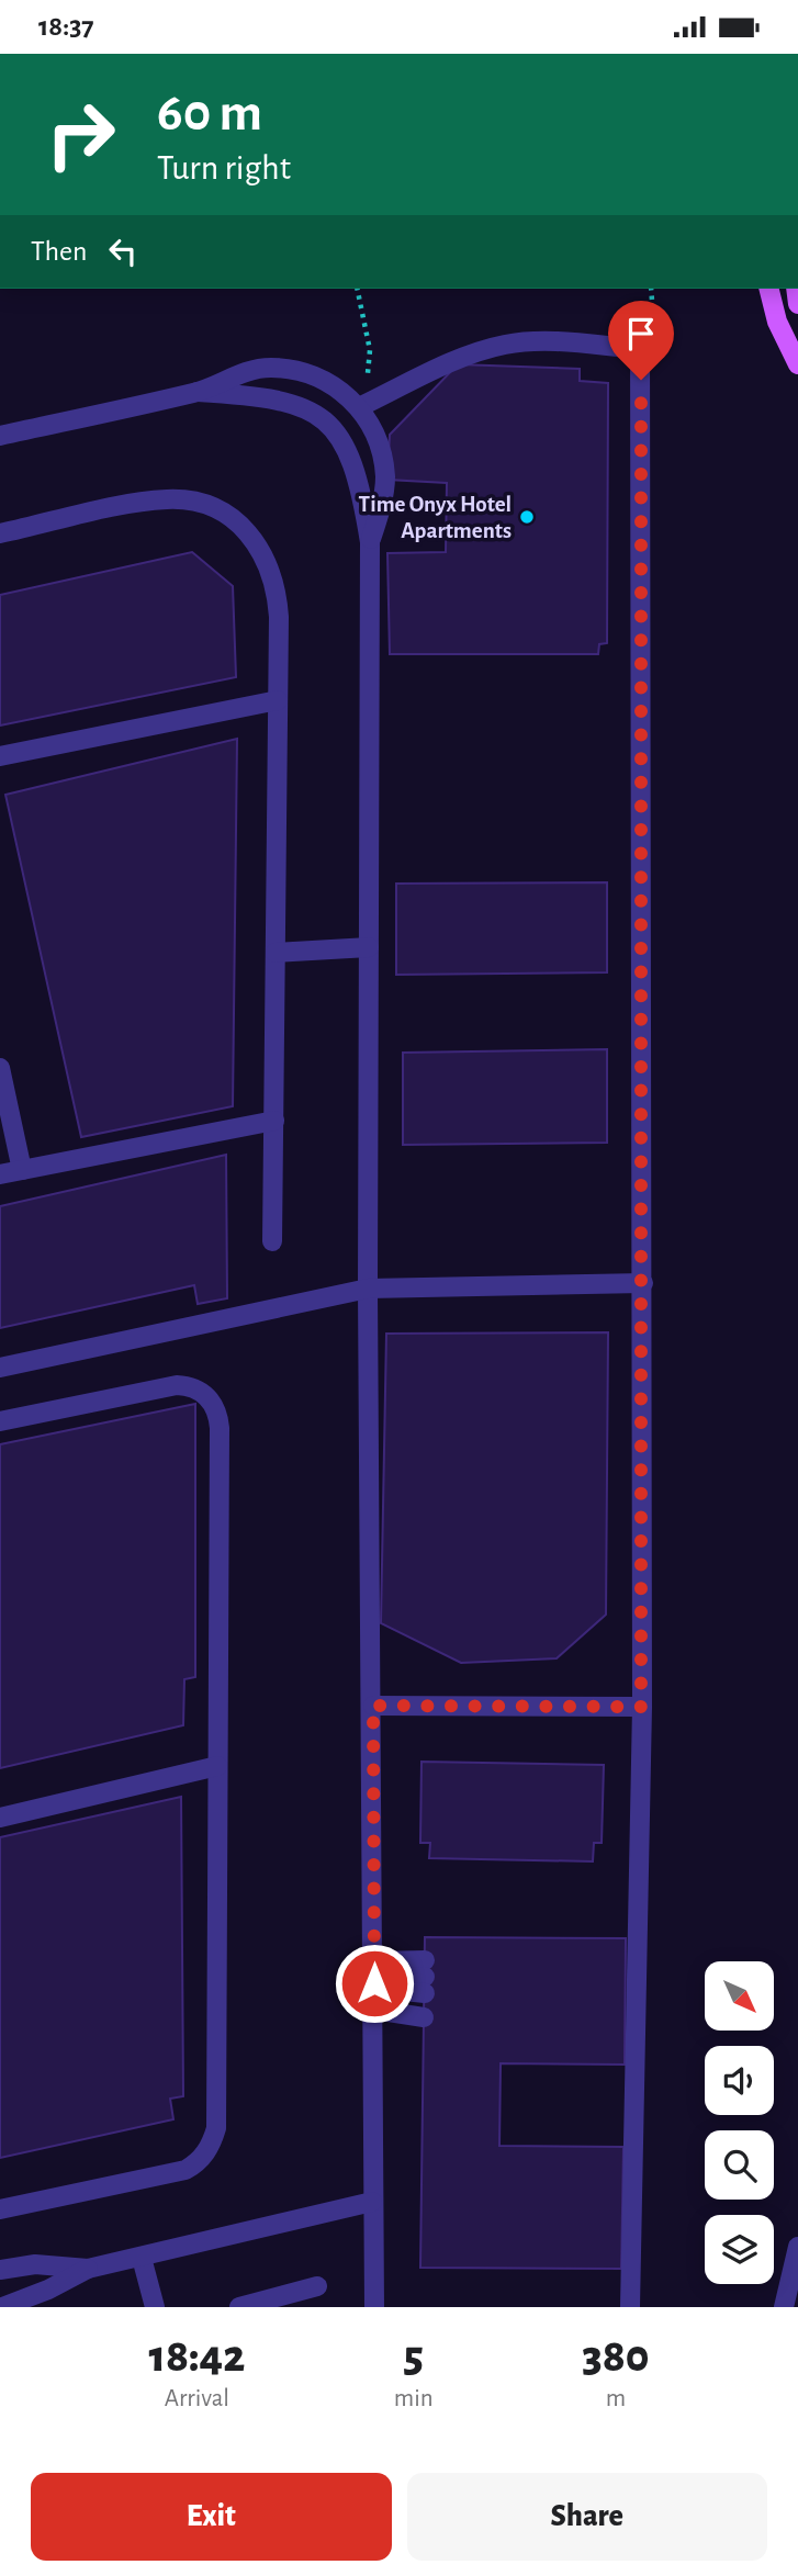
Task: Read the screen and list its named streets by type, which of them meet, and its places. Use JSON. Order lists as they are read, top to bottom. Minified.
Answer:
{"places":["Time Onyx Hotel Apartments"],"north":"bottom right","page":{"status":"18:37","turn":["60 m","Turn right"],"then":"Then","eta":["18:42","Arrival","5","min","380","m"],"buttons":["Exit","Share"]}}
